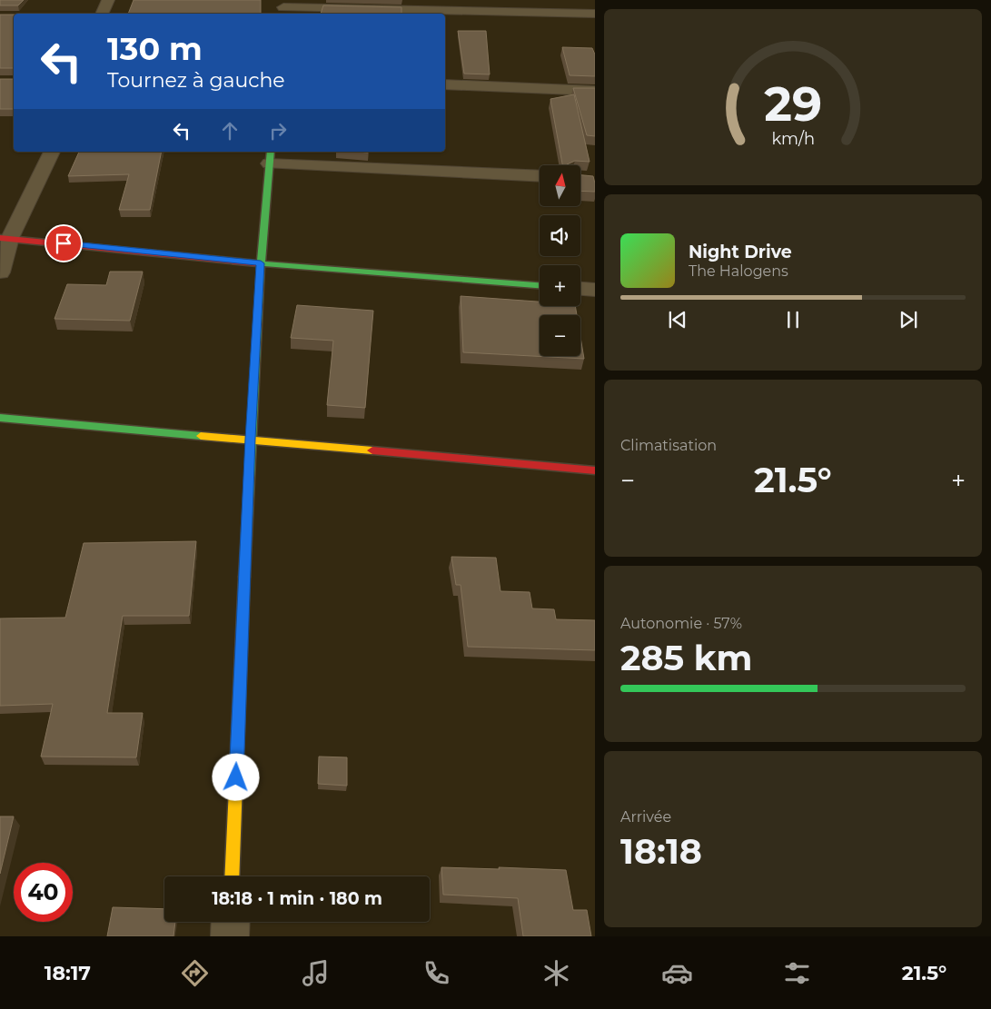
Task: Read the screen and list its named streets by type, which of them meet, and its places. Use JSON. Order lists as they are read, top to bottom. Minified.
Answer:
{"north":"top","page":{"turn":["130 m","Tournez à gauche"],"map_buttons":["+","−"],"song":["Night Drive","The Halogens"],"tile":["Climatisation",["Autonomie · 57%","285 km"],["Arrivée","18:18"]],"heat":["−","21.5°","+"],"limit":"40","trip":"18:18 · 1 min · 180 m","tabs":["18:17","21.5°"],"gauge":["29","km/h"]}}
